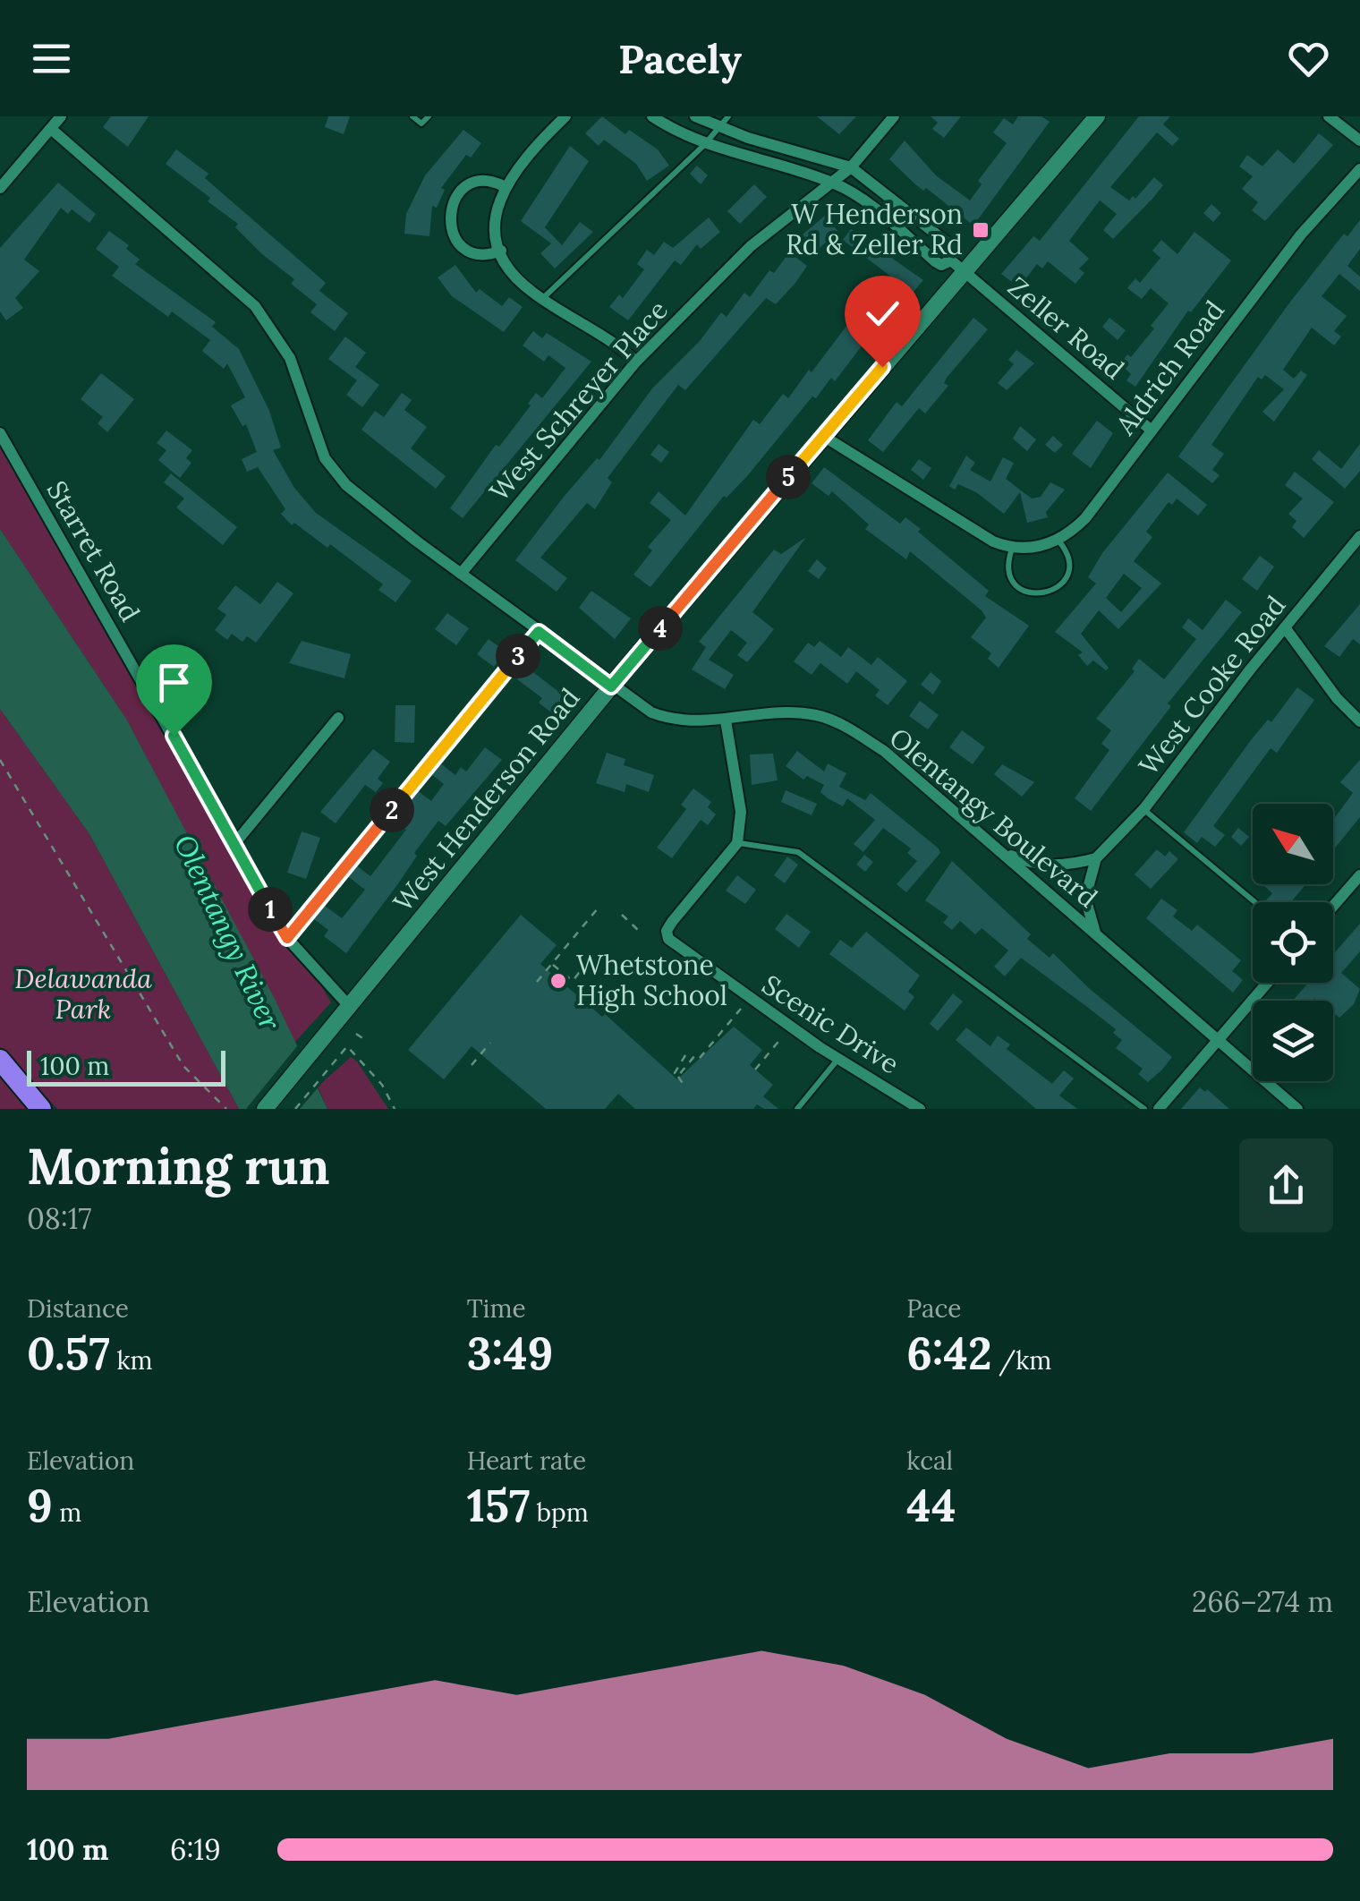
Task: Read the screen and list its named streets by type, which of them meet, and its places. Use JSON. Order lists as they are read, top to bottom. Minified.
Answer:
{"streets":{"main road":["West Henderson Road"],"street":["Zeller Road","Aldrich Road","West Schreyer Place","Starret Road","West Cooke Road","Olentangy Boulevard","Scenic Drive"]},"crossings":[["Zeller Road","Aldrich Road"],["Zeller Road","West Schreyer Place"],["Zeller Road","West Henderson Road"],["West Schreyer Place","Olentangy Boulevard"],["Starret Road","West Henderson Road"],["West Henderson Road","Olentangy Boulevard"]],"water":["Olentangy River"],"parks":["Delawanda Park"],"places":{"transit":["W Henderson Rd & Zeller Rd"],"other":["Whetstone High School"]},"scale_bar":"100 m","north":"top left","page":{"header":"Pacely","pins":["5","4","3","2","1"],"scale":"100 m","heading":["Morning run","08:17"],"stats":[["Distance","0.57 km"],["Time","3:49"],["Pace","6:42 /km"],["Elevation","9 m"],["Heart rate","157 bpm"],["kcal","44"]],"chart":["Elevation","266–274 m"],"list":[{"name":"100 m","note":"6:19"}]}}
